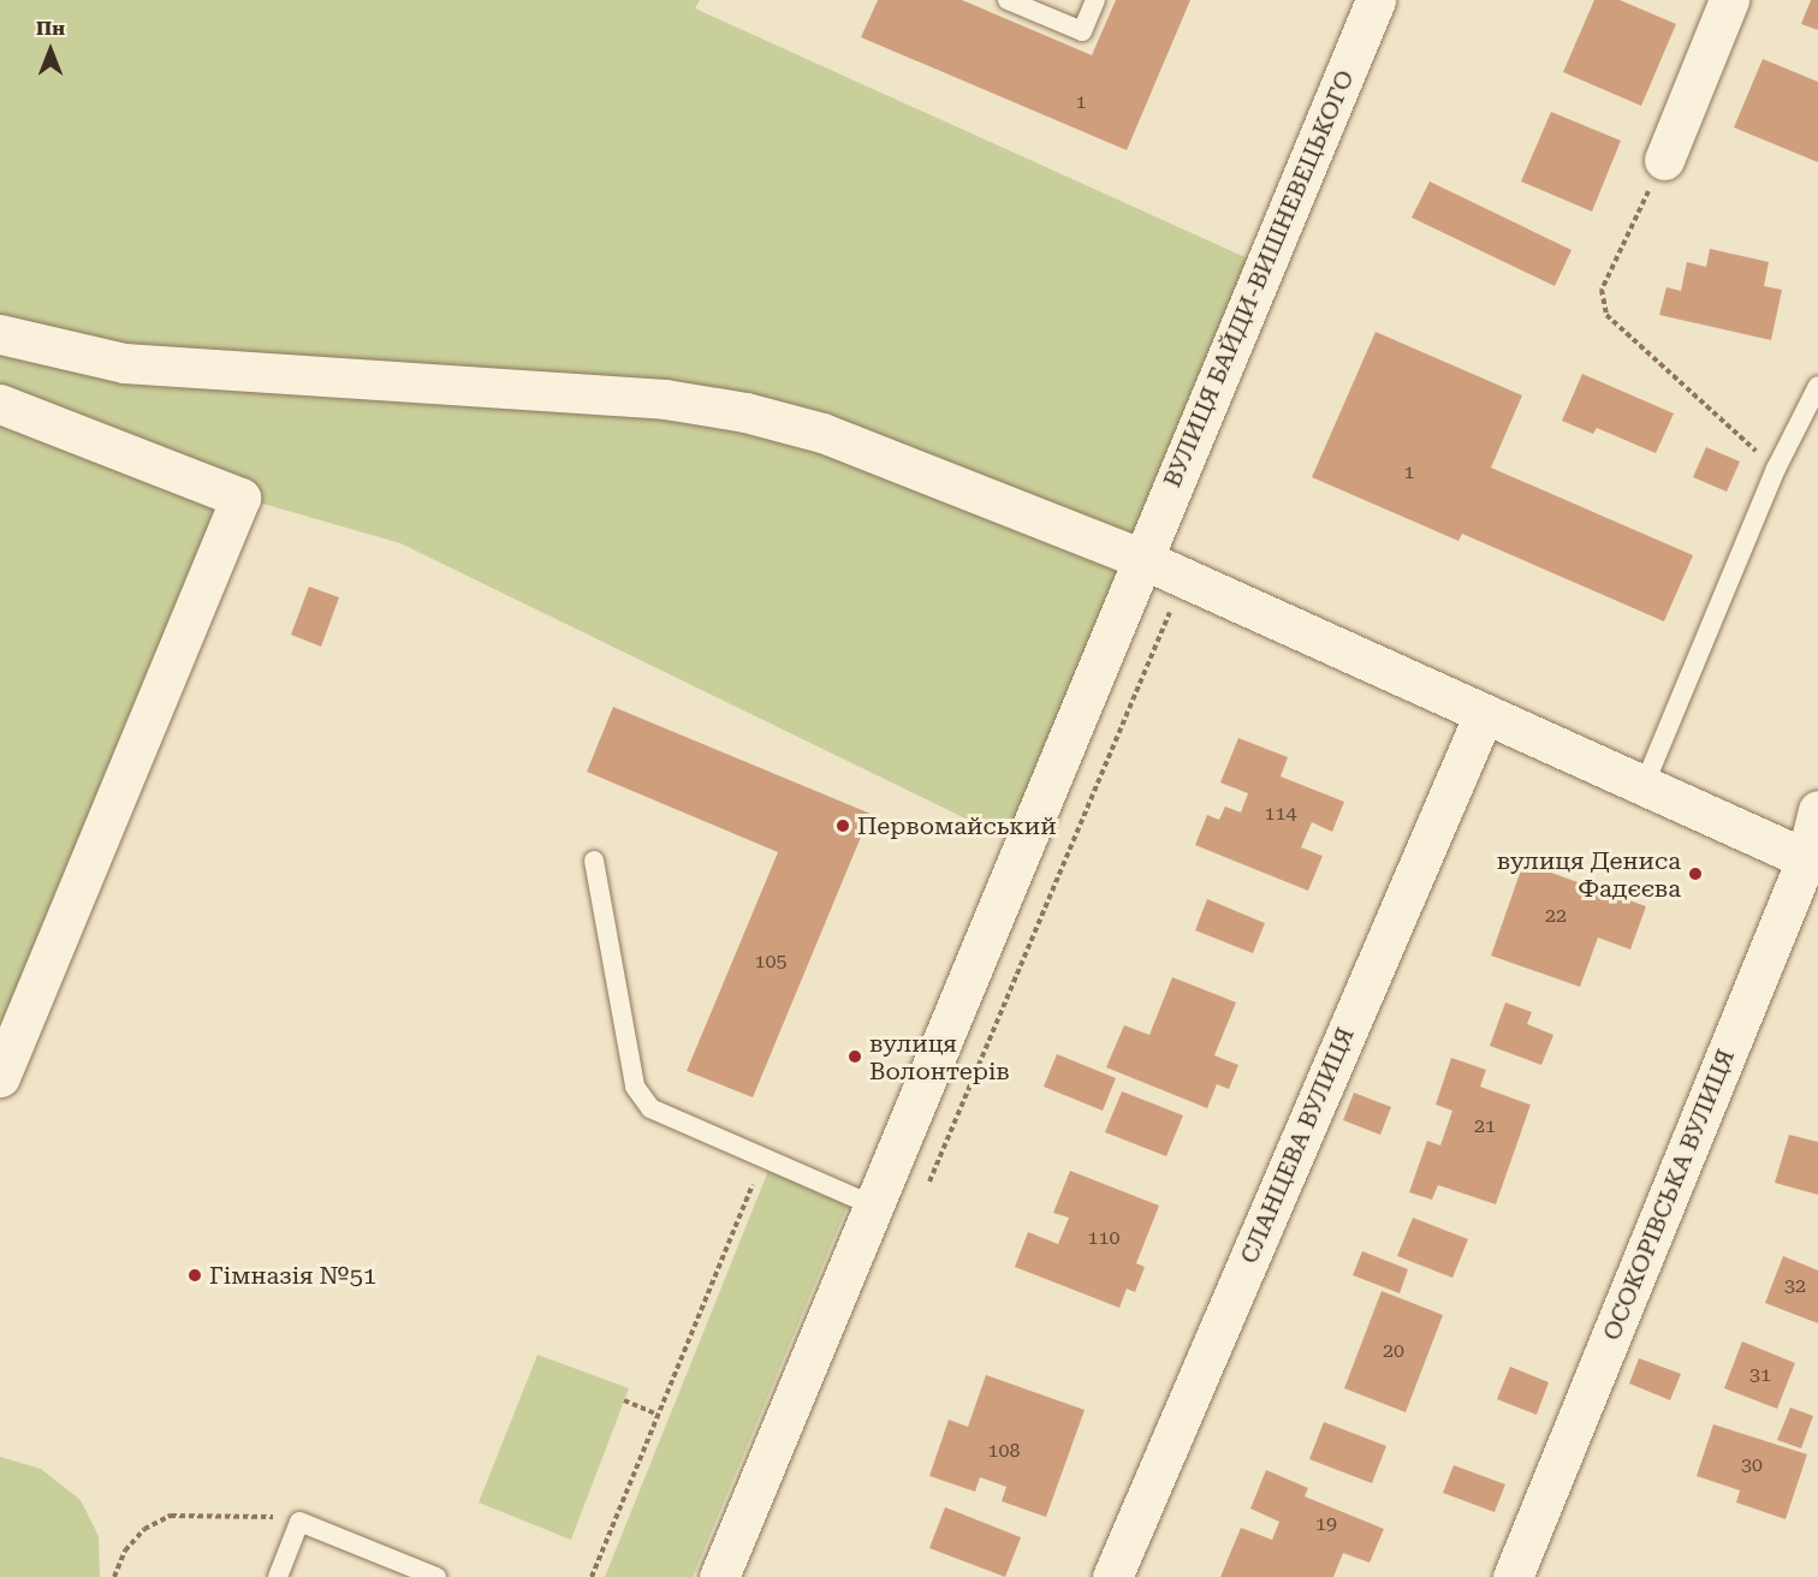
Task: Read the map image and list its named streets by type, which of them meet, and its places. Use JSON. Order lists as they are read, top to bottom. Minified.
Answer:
{"streets":{"street":["ВУЛИЦЯ БАЙДИ-ВИШНЕВЕЦЬКОГО","СЛАНЦЕВА ВУЛИЦЯ","ОСОКОРІВСЬКА ВУЛИЦЯ"]},"places":["Первомайський","вулиця Дениса Фадєєва","вулиця Волонтерів","Гімназія №51"],"house_numbers":["1","1","114","22","105","21","110","32","20","31","108","30","19"],"north":"top"}
